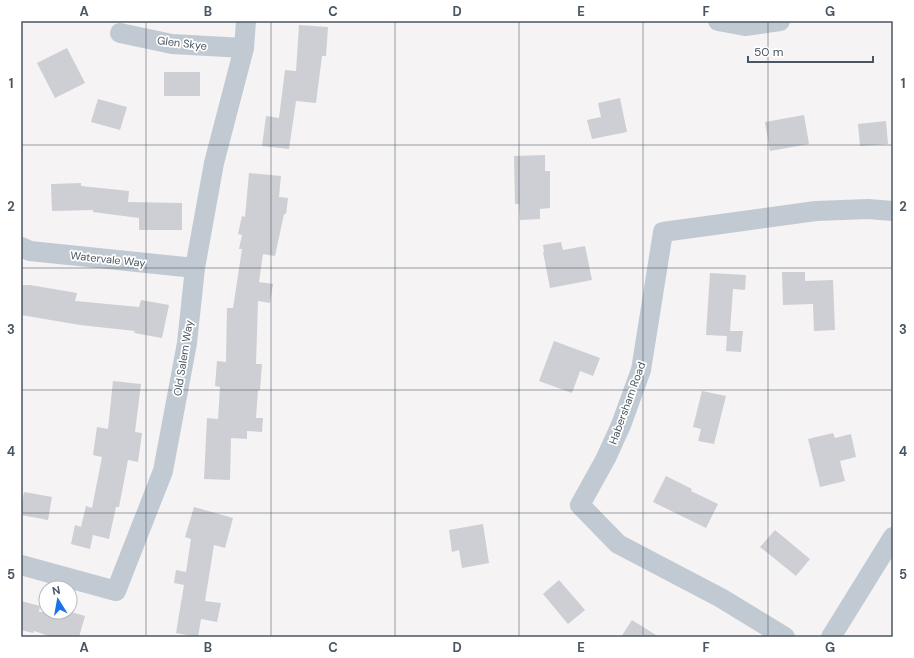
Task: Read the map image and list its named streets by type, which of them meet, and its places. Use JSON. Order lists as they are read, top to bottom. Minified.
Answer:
{"streets":{"street":["Glen Skye","Watervale Way","Old Salem Way","Habersham Road"]},"crossings":[["Glen Skye","Old Salem Way"],["Watervale Way","Old Salem Way"]],"scale_bar":"50 m","north":"top","grid":{"columns":["A","B","C","D","E","F","G"],"rows":["1","2","3","4","5"]}}
